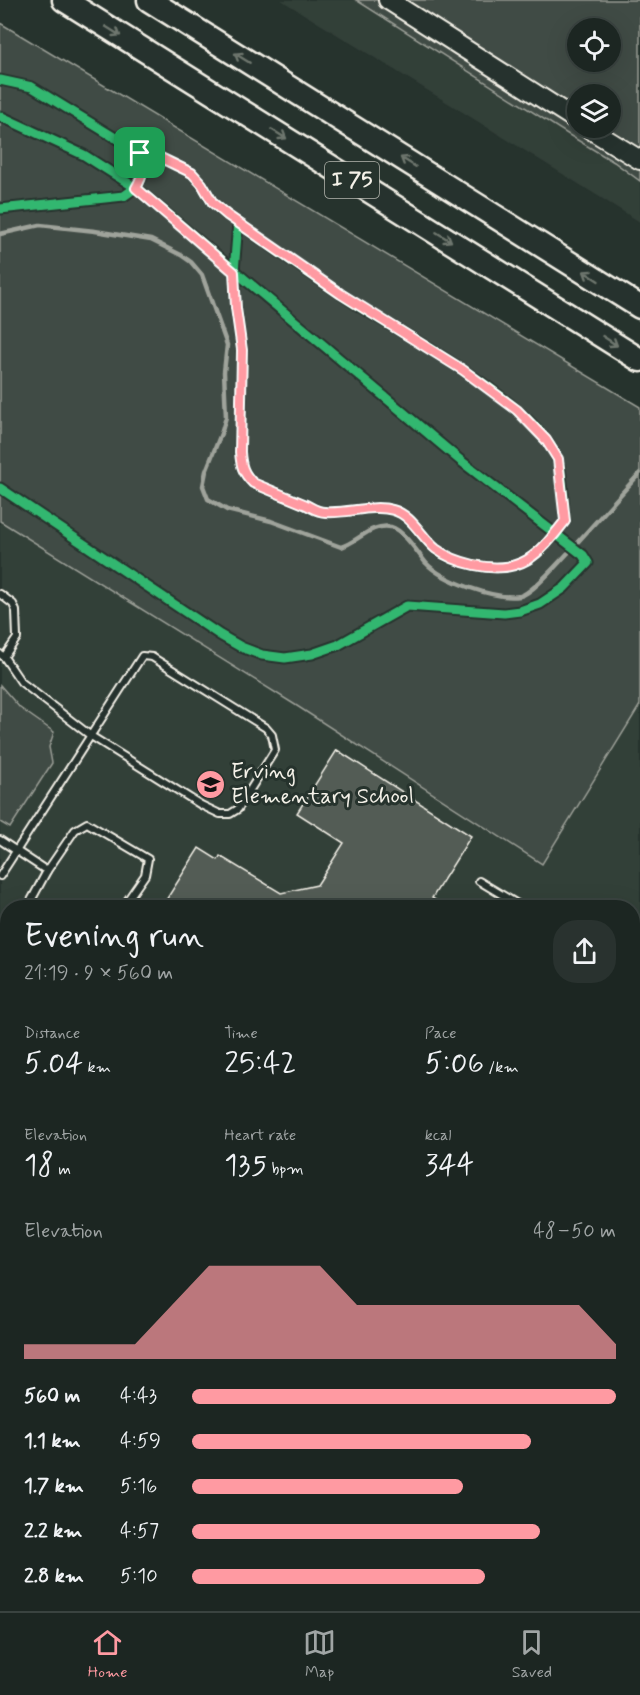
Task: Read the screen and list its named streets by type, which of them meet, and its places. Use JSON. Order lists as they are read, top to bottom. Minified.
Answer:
{"streets":{"highway":["I 75"]},"places":{"school or university":["Erving Elementary School"]},"page":{"heading":["Evening run","21:19 · 9 × 560 m"],"stats":[["Distance","5.04 km"],["Time","25:42"],["Pace","5:06 /km"],["Elevation","18 m"],["Heart rate","135 bpm"],["kcal","344"]],"chart":["Elevation","48–50 m"],"list":[{"name":"560 m","note":"4:43"},{"name":"1.1 km","note":"4:59"},{"name":"1.7 km","note":"5:16"},{"name":"2.2 km","note":"4:57"},{"name":"2.8 km","note":"5:10"}],"tabs":["Home","Map","Saved"]}}
